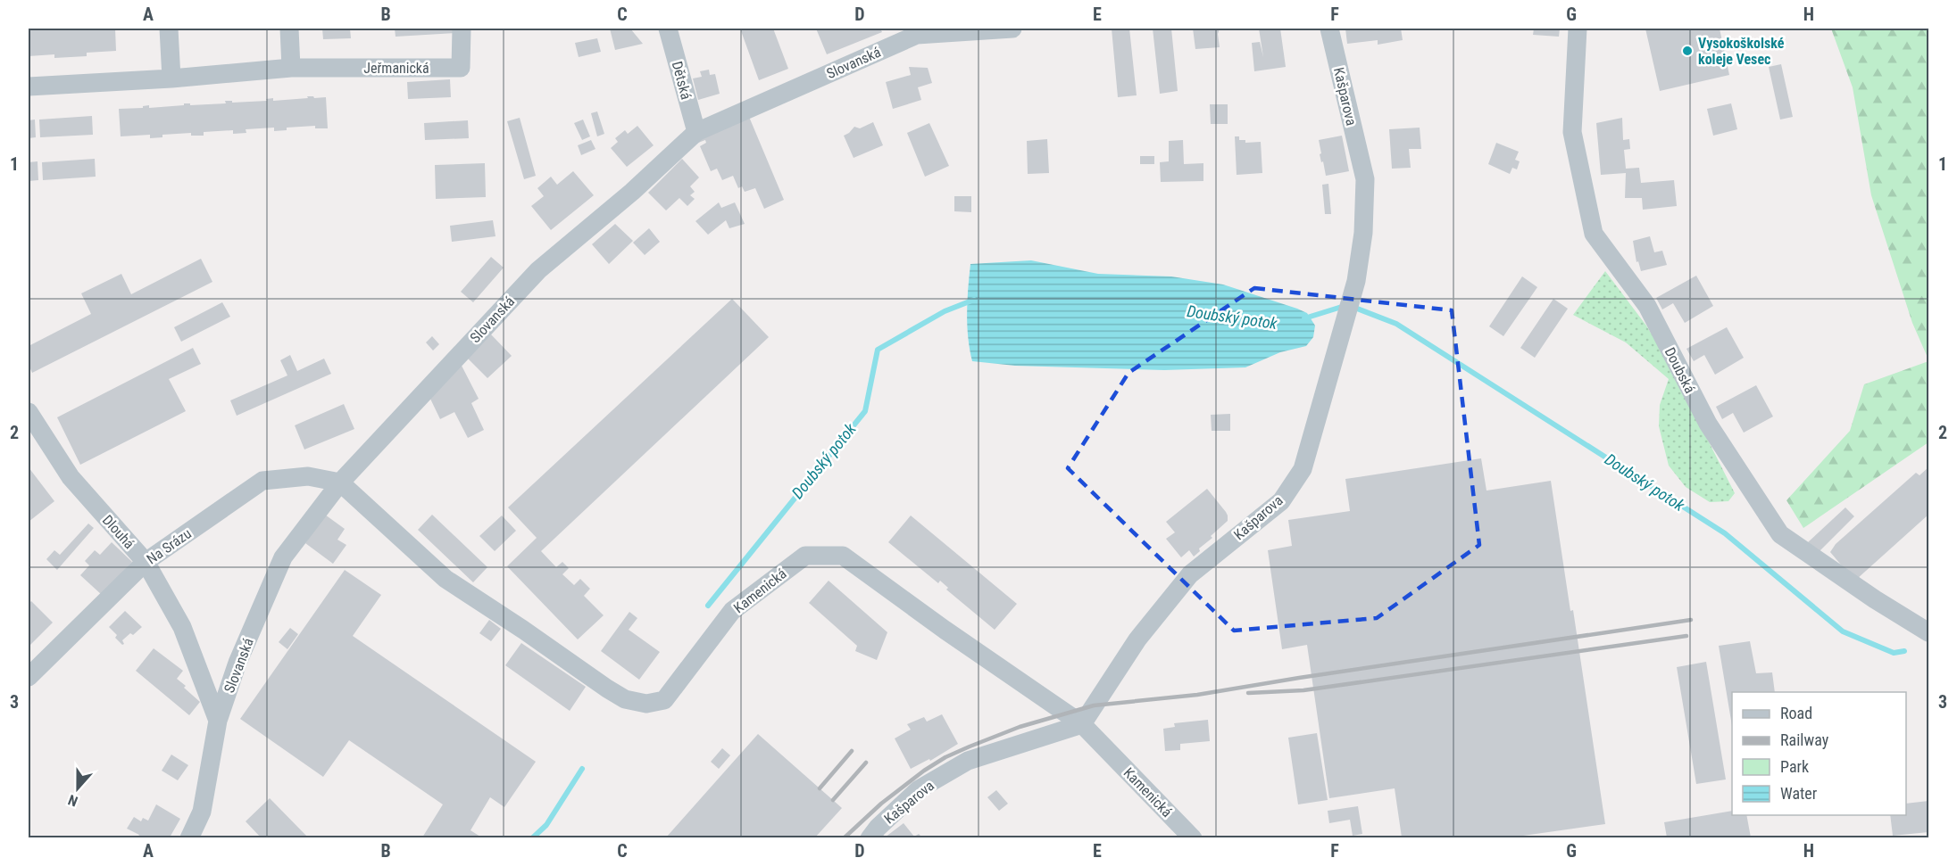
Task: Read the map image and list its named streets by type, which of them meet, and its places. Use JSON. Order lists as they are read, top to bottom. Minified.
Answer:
{"streets":{"street":["Slovanská","Jeřmanická","Dětská","Kašparova","Doubská","Dlouhá","Na Srázu","Kamenická"]},"crossings":[["Slovanská","Dětská"],["Slovanská","Dlouhá"],["Slovanská","Na Srázu"],["Slovanská","Kamenická"],["Kašparova","Kamenická"],["Dlouhá","Na Srázu"],["Na Srázu","Kamenická"]],"water":["Doubský potok"],"places":["Vysokoškolské koleje Vesec"],"legend":["Road","Railway","Park","Water"],"north":"bottom","grid":{"columns":["A","B","C","D","E","F","G","H"],"rows":["1","2","3"]}}
